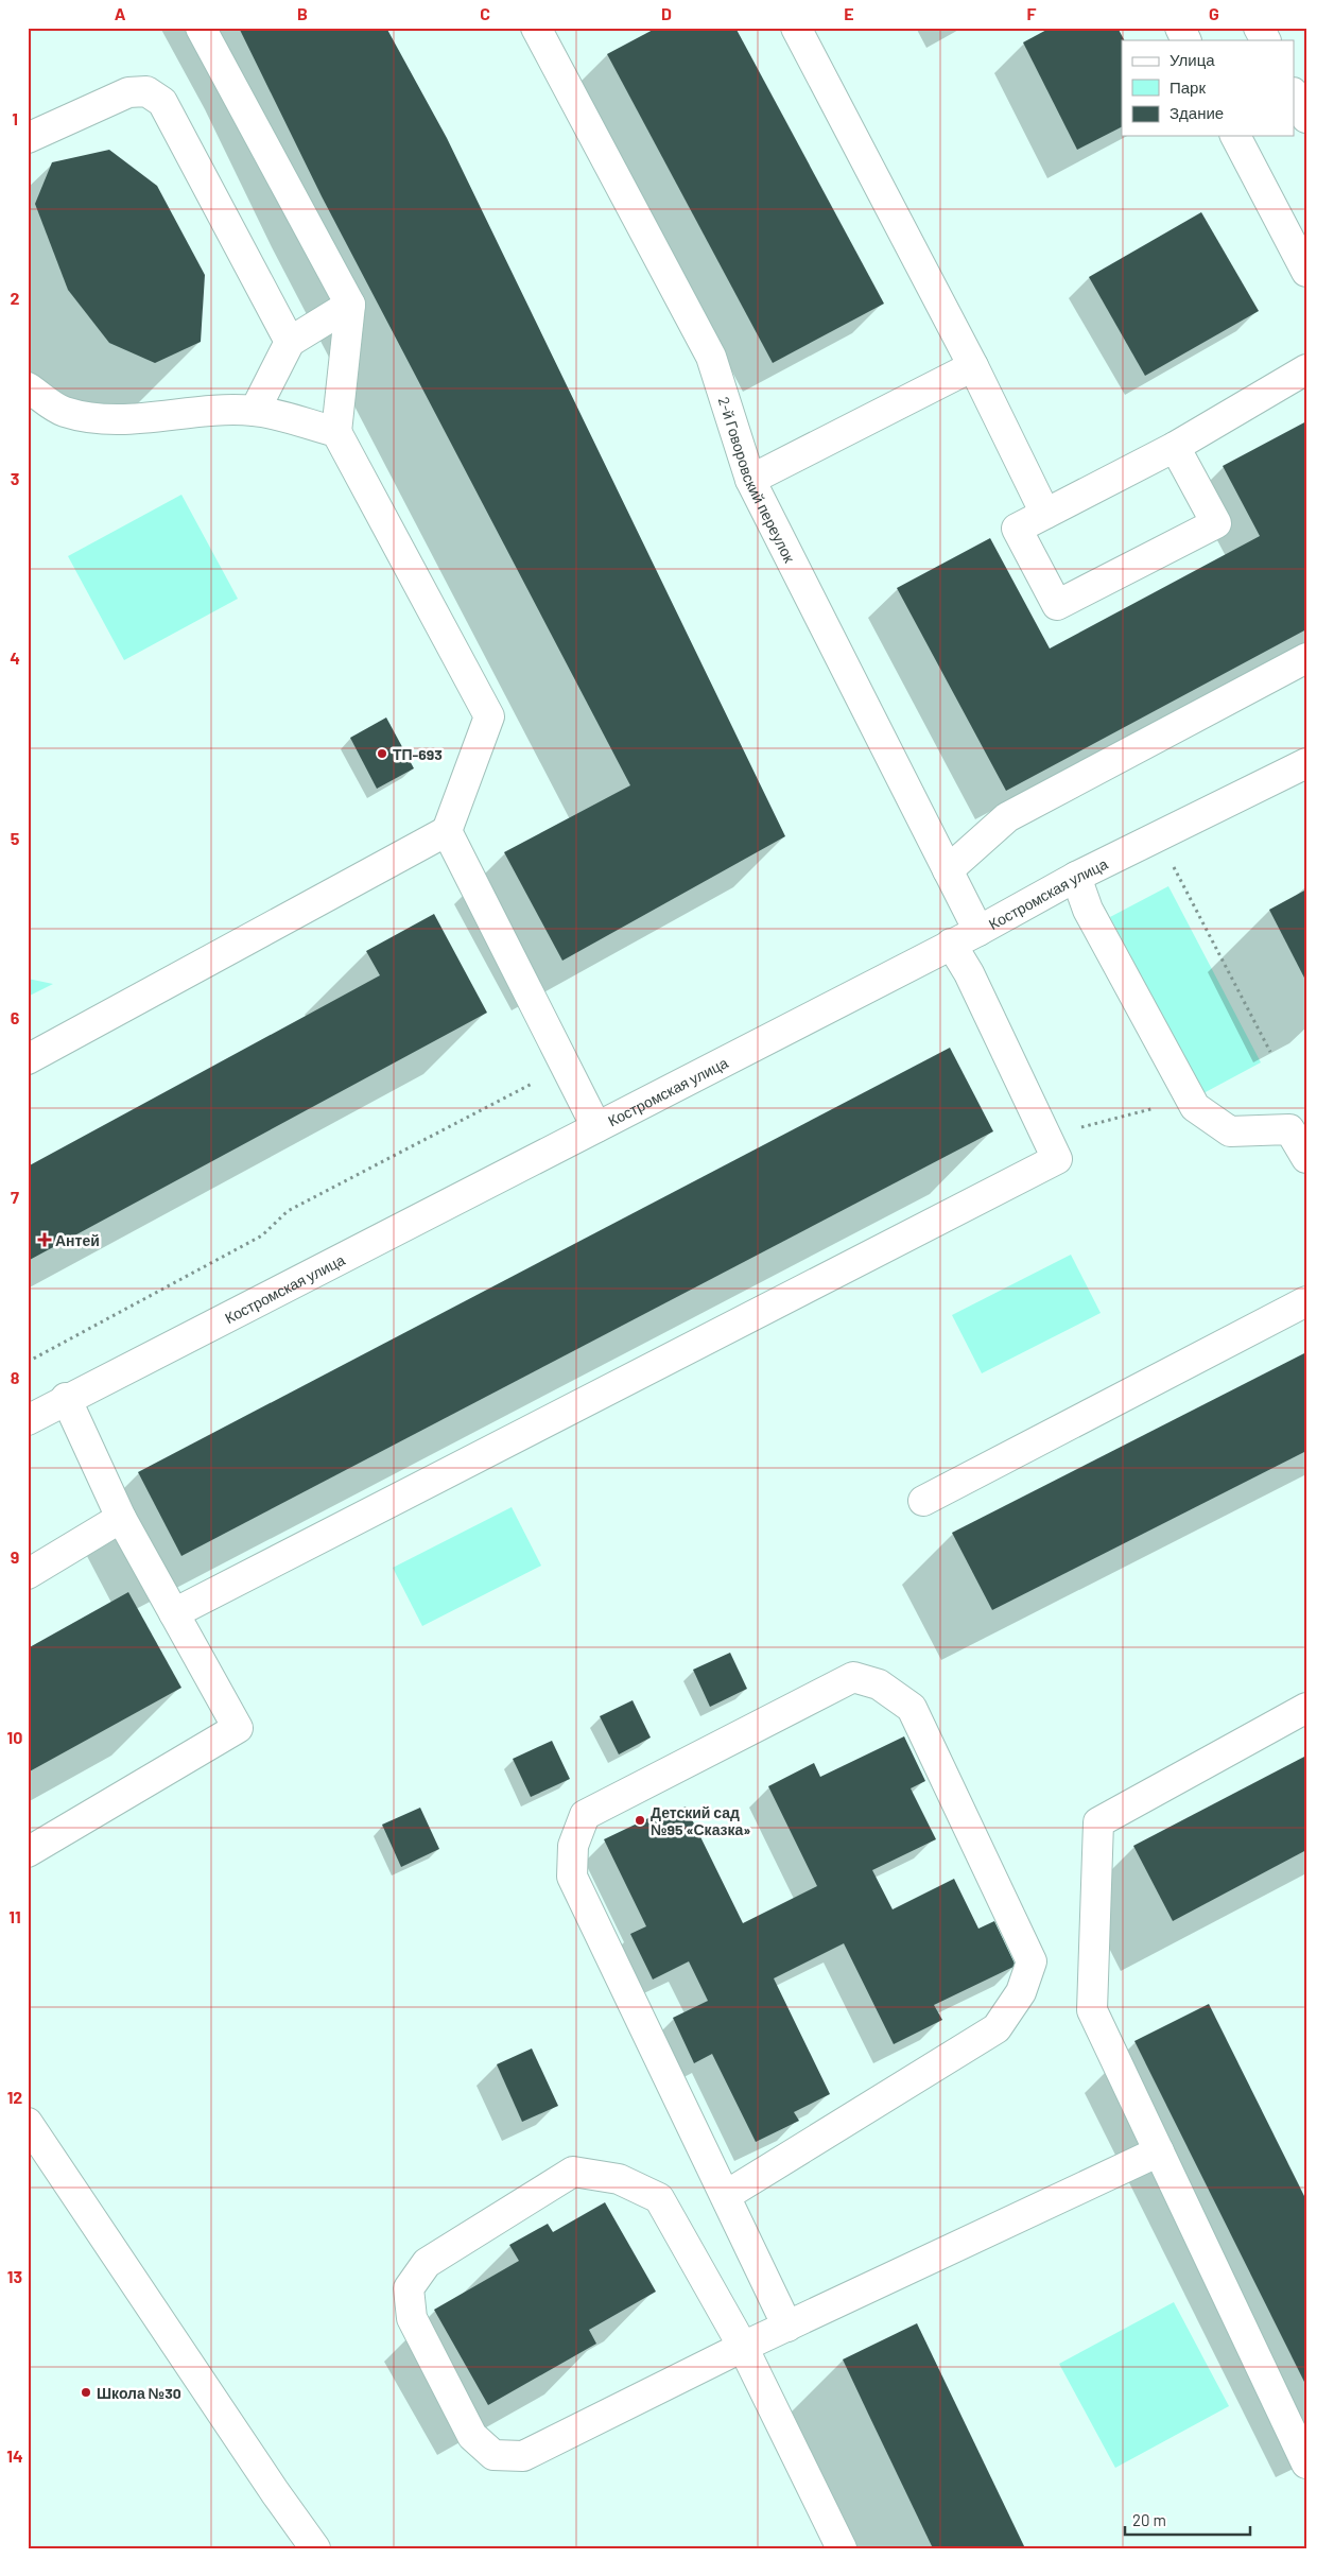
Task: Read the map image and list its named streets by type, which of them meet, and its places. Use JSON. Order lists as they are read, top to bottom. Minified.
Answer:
{"streets":{"street":["2-й Говоровский переулок","Костромская улица"]},"crossings":[["2-й Говоровский переулок","Костромская улица"]],"places":{"other":["ТП-693","Детский сад №95 «Сказка»","Школа №30"],"health":["Антей"]},"legend":["Улица","Парк","Здание"],"scale_bar":"20 m","grid":{"columns":["A","B","C","D","E","F","G"],"rows":["1","2","3","4","5","6","7","8","9","10","11","12","13","14"]}}
